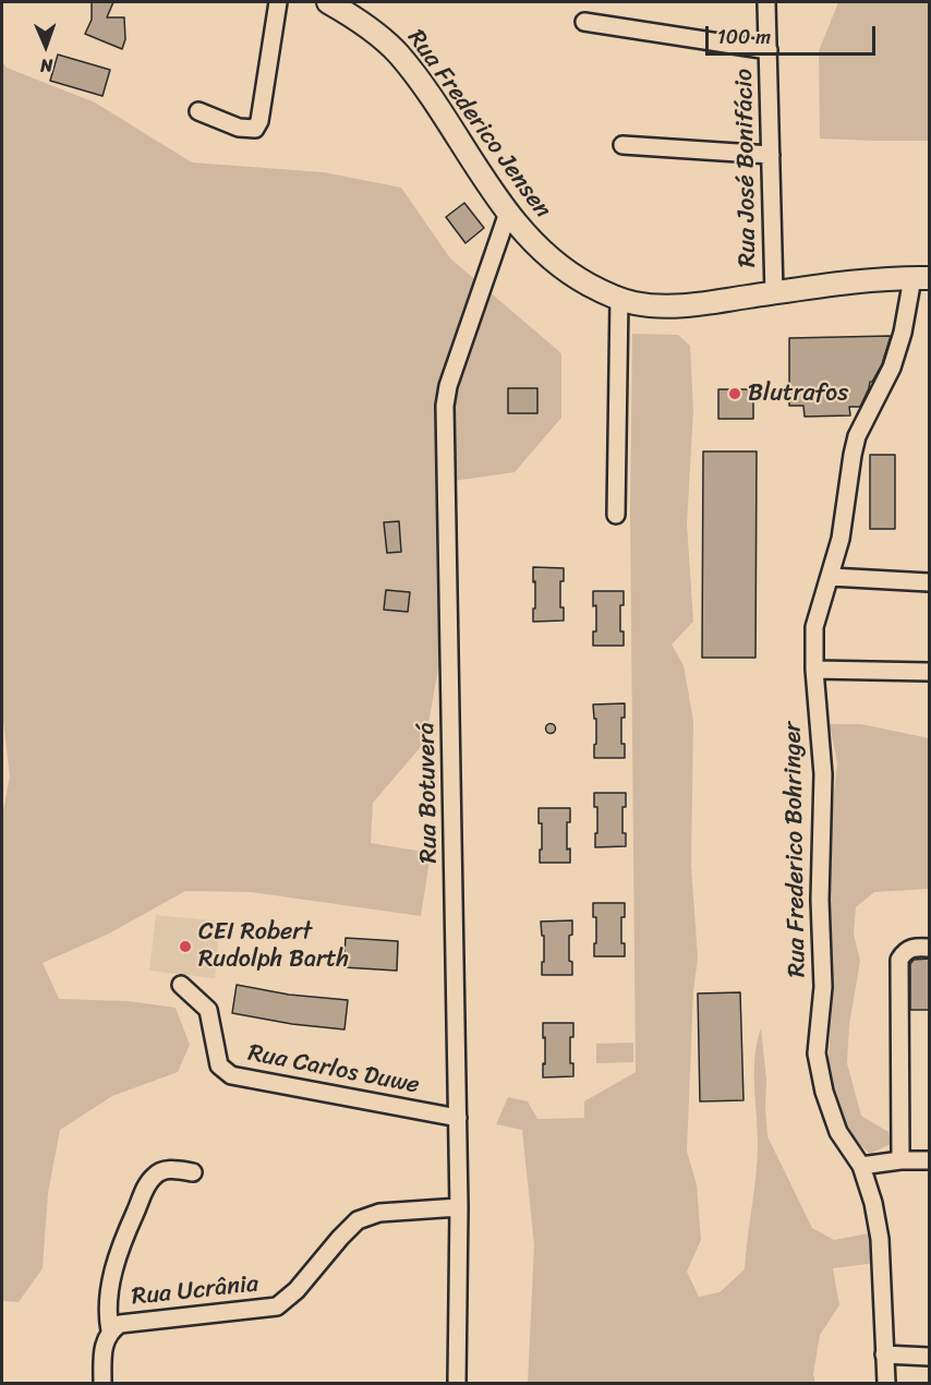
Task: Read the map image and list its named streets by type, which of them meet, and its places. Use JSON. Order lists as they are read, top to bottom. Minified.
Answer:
{"streets":{"main road":["Rua Frederico Jensen"],"street":["Rua José Bonifácio","Rua Botuverá","Rua Frederico Bohringer","Rua Carlos Duwe","Rua Ucrânia"]},"crossings":[["Rua Frederico Jensen","Rua José Bonifácio"],["Rua Frederico Jensen","Rua Botuverá"],["Rua Frederico Jensen","Rua Frederico Bohringer"],["Rua Botuverá","Rua Carlos Duwe"],["Rua Botuverá","Rua Ucrânia"]],"places":["Blutrafos","CEI Robert Rudolph Barth"],"scale_bar":"100 m","north":"bottom"}
